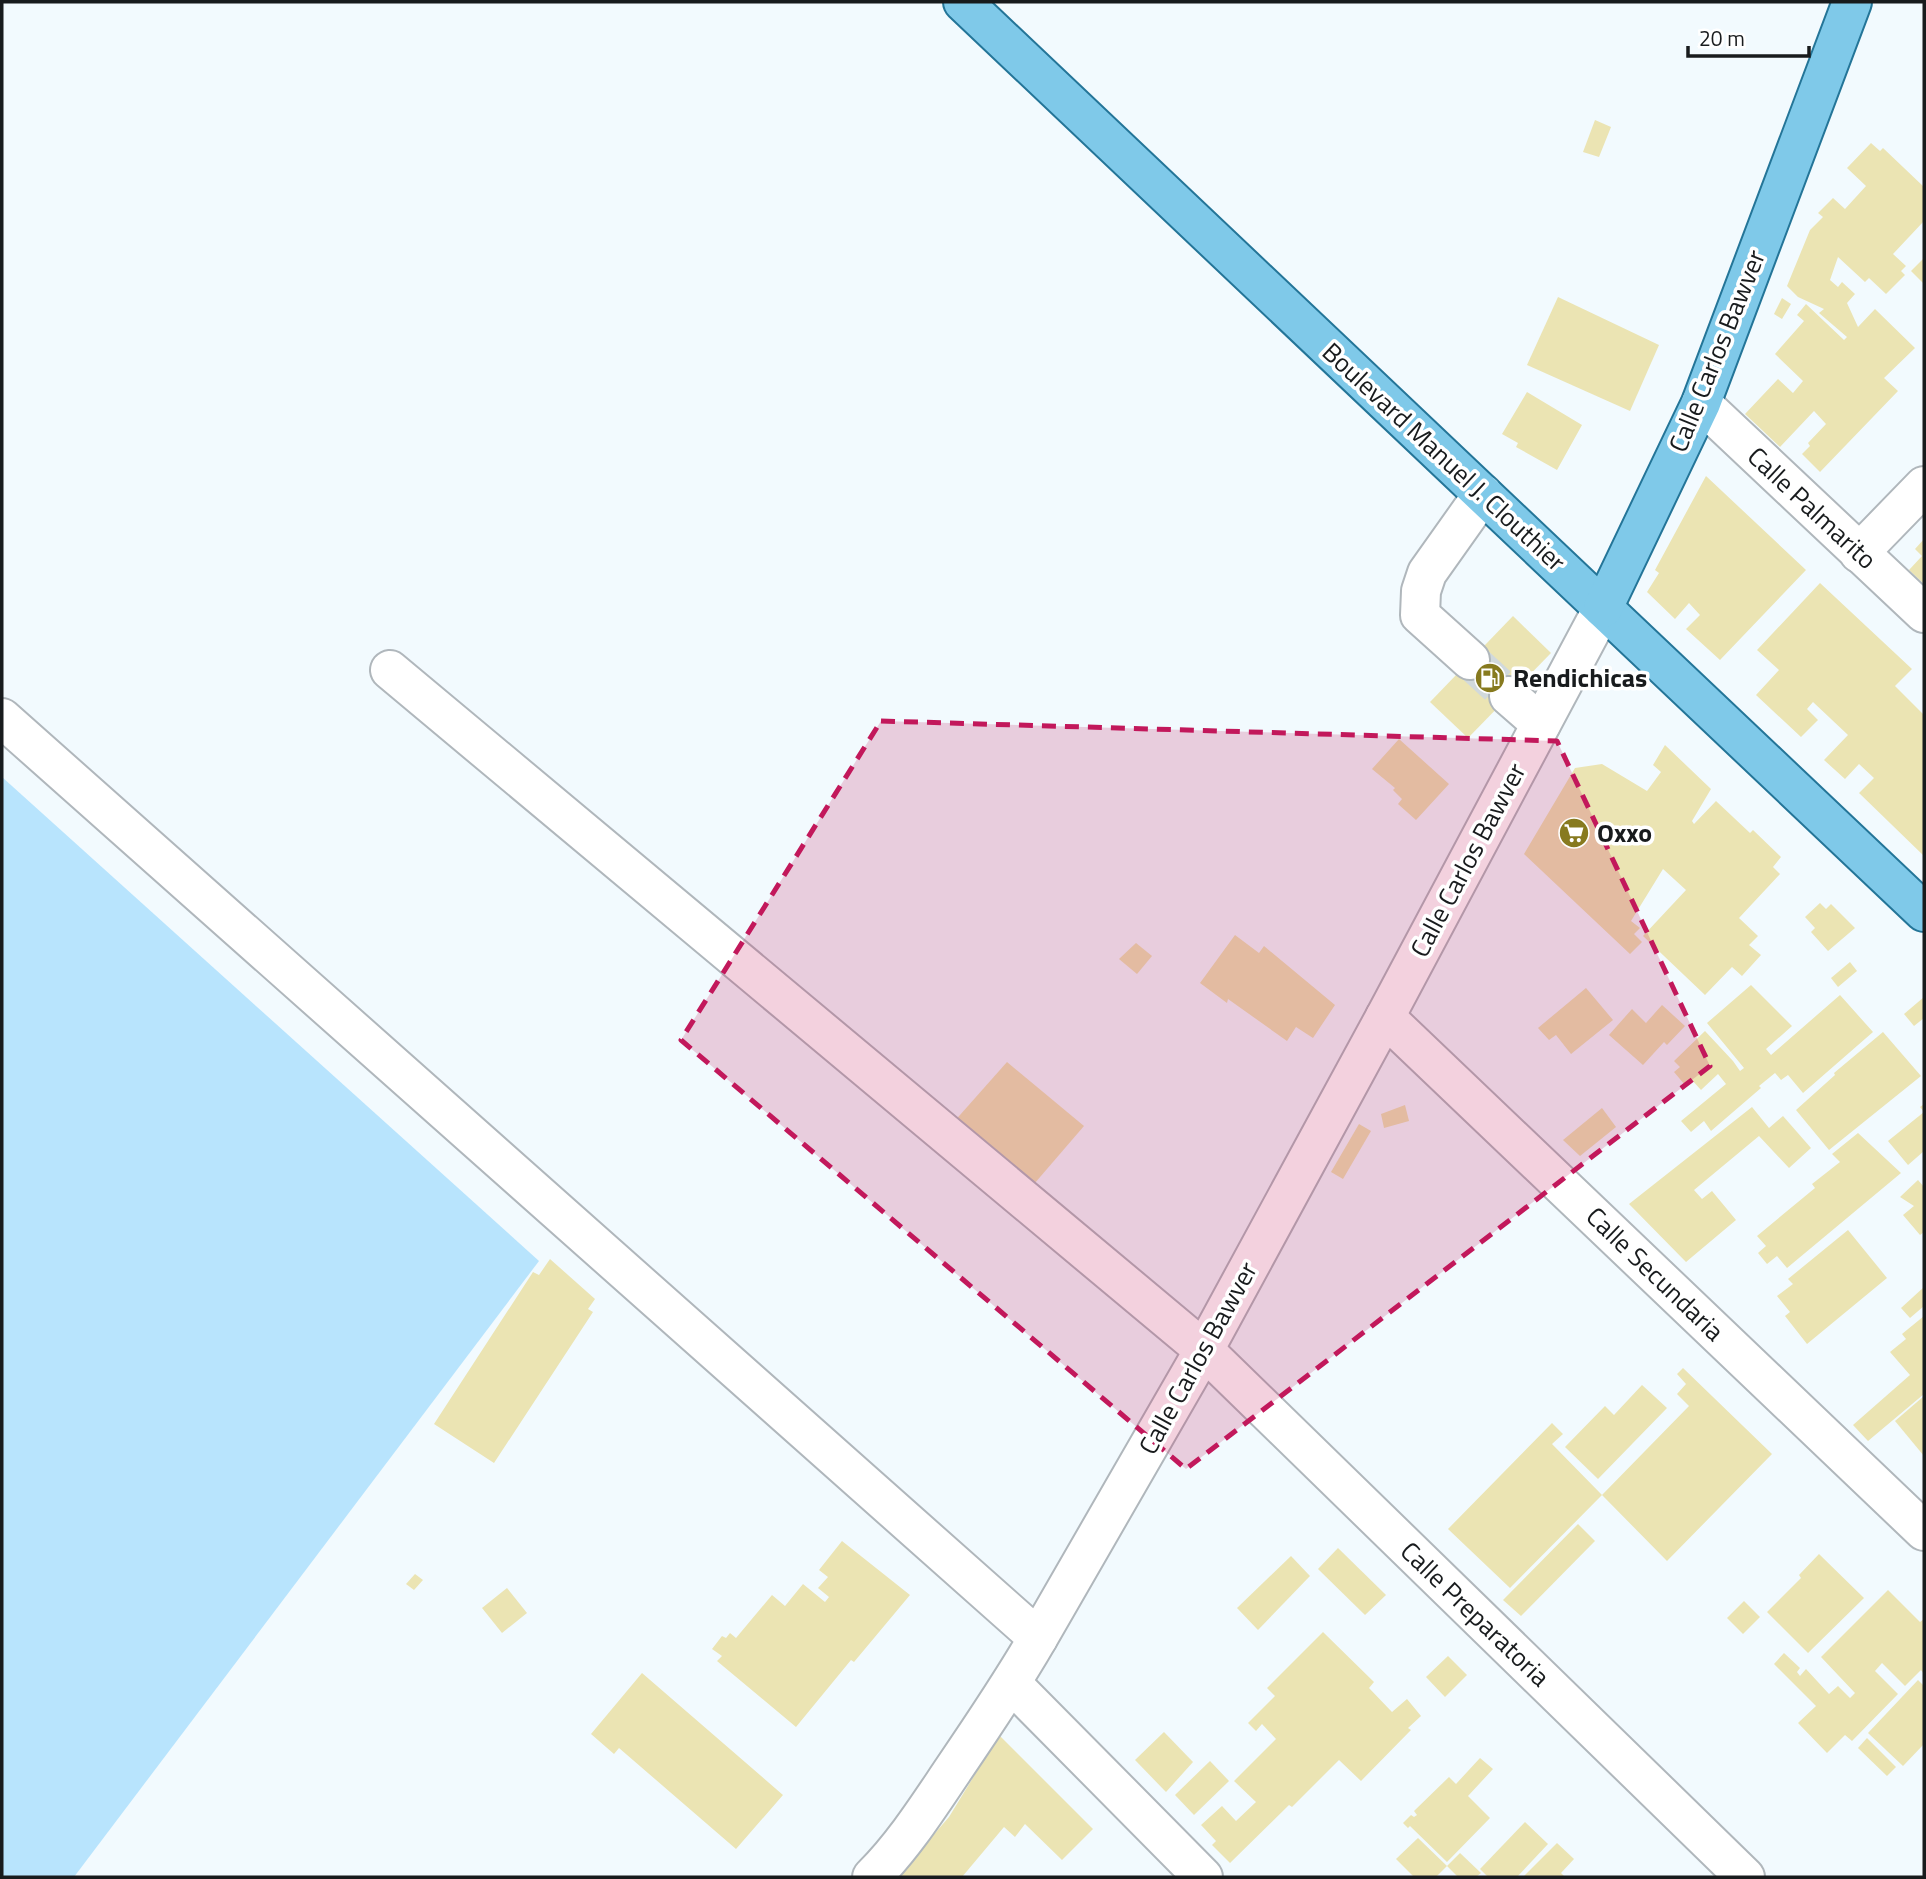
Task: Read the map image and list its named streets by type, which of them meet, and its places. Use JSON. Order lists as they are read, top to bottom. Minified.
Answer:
{"streets":{"main road":["Calle Carlos Bawver","Boulevard Manuel J. Clouthier"],"street":["Calle Palmarito","Calle Secundaria","Calle Preparatoria"]},"crossings":[["Calle Carlos Bawver","Boulevard Manuel J. Clouthier"],["Calle Carlos Bawver","Calle Palmarito"],["Calle Carlos Bawver","Calle Secundaria"],["Calle Carlos Bawver","Calle Preparatoria"]],"places":{"fuel station":["Rendichicas"],"supermarket":["Oxxo"]},"scale_bar":"20 m"}
